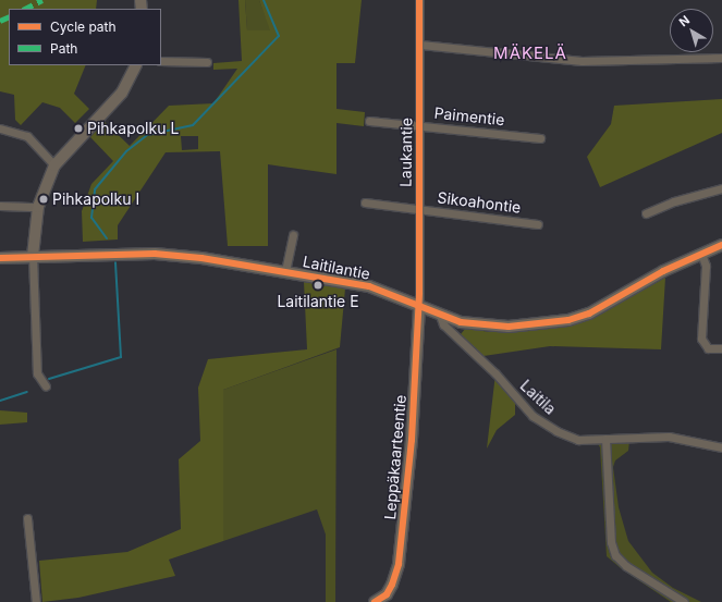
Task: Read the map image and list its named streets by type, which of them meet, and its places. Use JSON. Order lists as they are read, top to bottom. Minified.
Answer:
{"streets":{"street":["Paimentie","Laukantie","Sikoahontie","Laitilantie","Laitila","Leppäkaarteentie"]},"crossings":[["Paimentie","Laukantie"],["Laukantie","Sikoahontie"],["Laukantie","Laitilantie"],["Laukantie","Leppäkaarteentie"],["Laitilantie","Laitila"],["Laitilantie","Leppäkaarteentie"]],"districts":["MÄKELÄ"],"places":["Pihkapolku L","Pihkapolku I","Laitilantie E"],"legend":["Cycle path","Path"],"north":"top left"}
